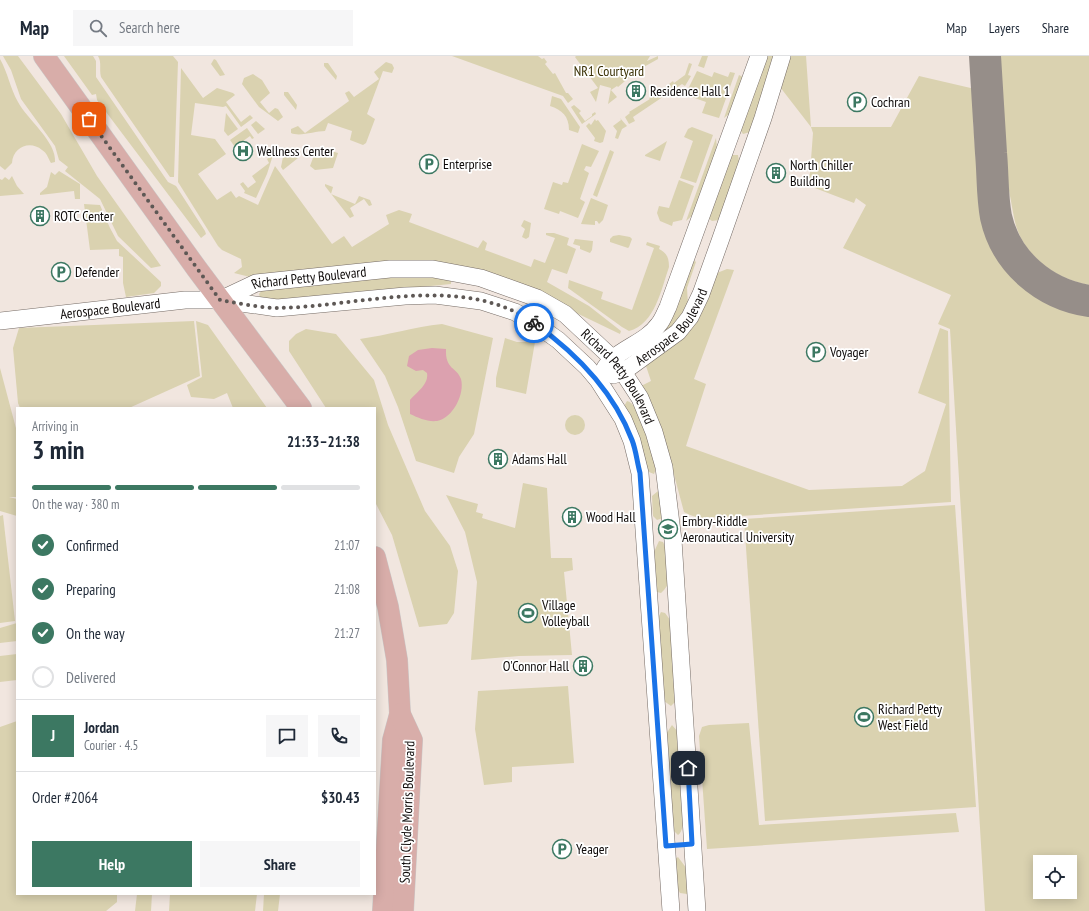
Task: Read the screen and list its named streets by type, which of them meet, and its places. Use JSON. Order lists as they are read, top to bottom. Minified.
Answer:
{"streets":{"main road":["South Clyde Morris Boulevard"],"street":["Richard Petty Boulevard","Aerospace Boulevard"]},"crossings":[["Richard Petty Boulevard","Aerospace Boulevard"]],"parks":["NR1 Courtyard"],"places":{"building":["Residence Hall 1","North Chiller Building","ROTC Center","Adams Hall","Wood Hall","O'Connor Hall"],"parking":["Cochran","Enterprise","Defender","Voyager","Yeager"],"hospital":["Wellness Center"],"school or university":["Embry-Riddle Aeronautical University"],"sports":["Village Volleyball","Richard Petty West Field"]},"page":{"header":"Map","search":"Search here","nav":["Map","Layers","Share"],"heading":["3 min","Arriving in","21:33–21:38"],"panel":["Jordan","Courier · 4.5","Order #2064","$30.43"],"bar":"On the way · 380 m","list":[["Confirmed","21:07"],["Preparing","21:08"],["On the way","21:27"],"Delivered"],"round":"J","buttons":["Help","Share"]}}
